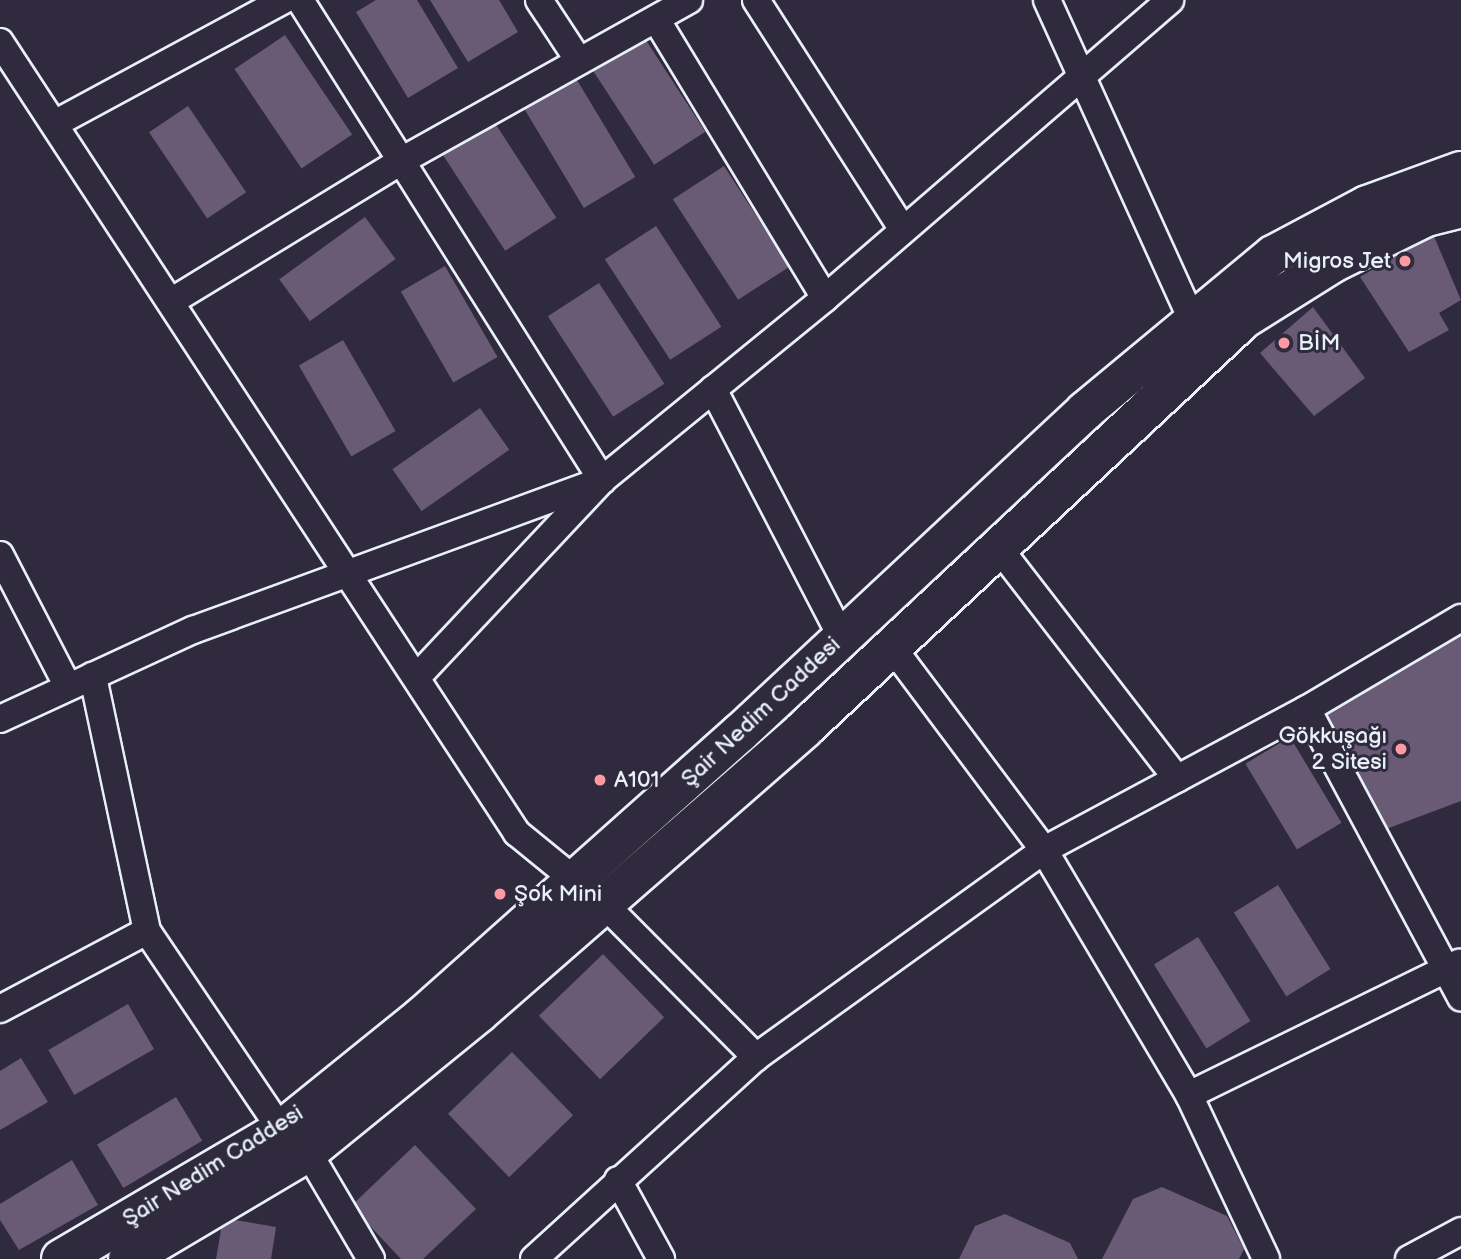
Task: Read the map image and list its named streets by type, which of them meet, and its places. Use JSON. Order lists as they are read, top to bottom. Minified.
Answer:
{"streets":{"street":["Şair Nedim Caddesi"]},"places":["Migros Jet","BİM","Gökkuşağı 2 Sitesi","A101","Şok Mini"]}
